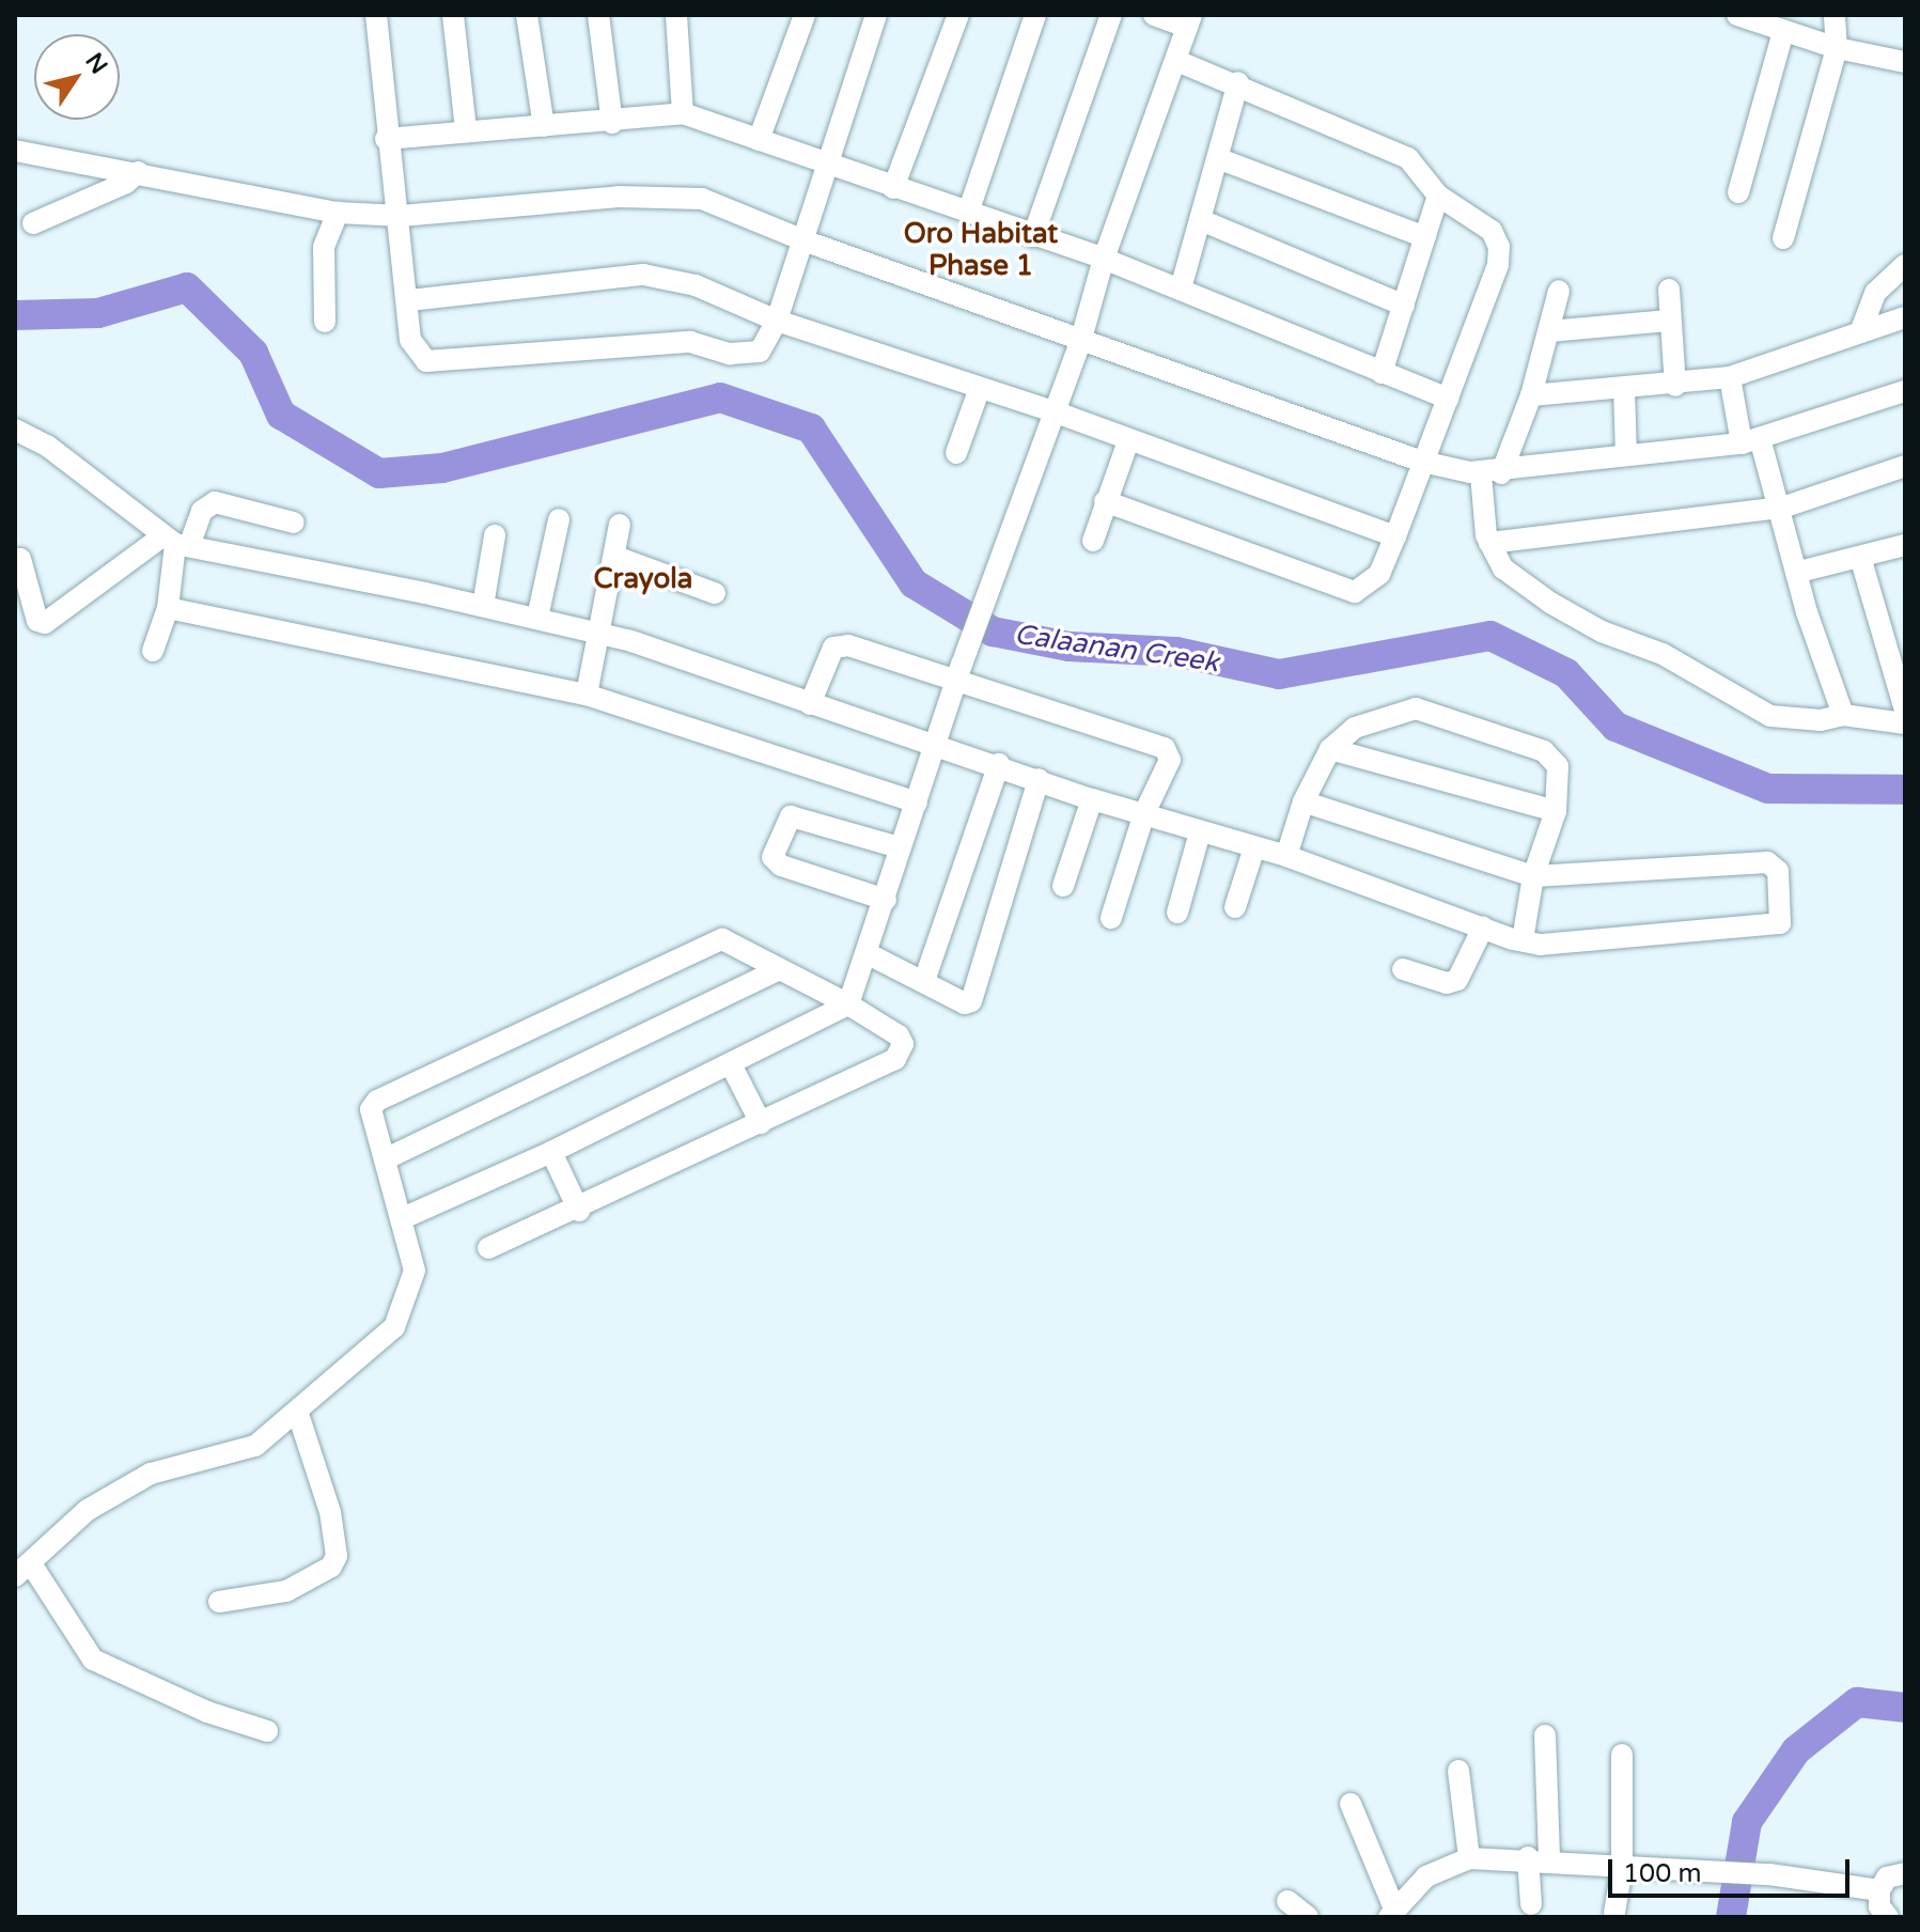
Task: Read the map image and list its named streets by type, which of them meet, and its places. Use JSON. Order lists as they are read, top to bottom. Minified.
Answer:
{"districts":["Oro Habitat Phase 1","Crayola"],"water":["Calaanan Creek"],"scale_bar":"100 m","north":"top right"}
